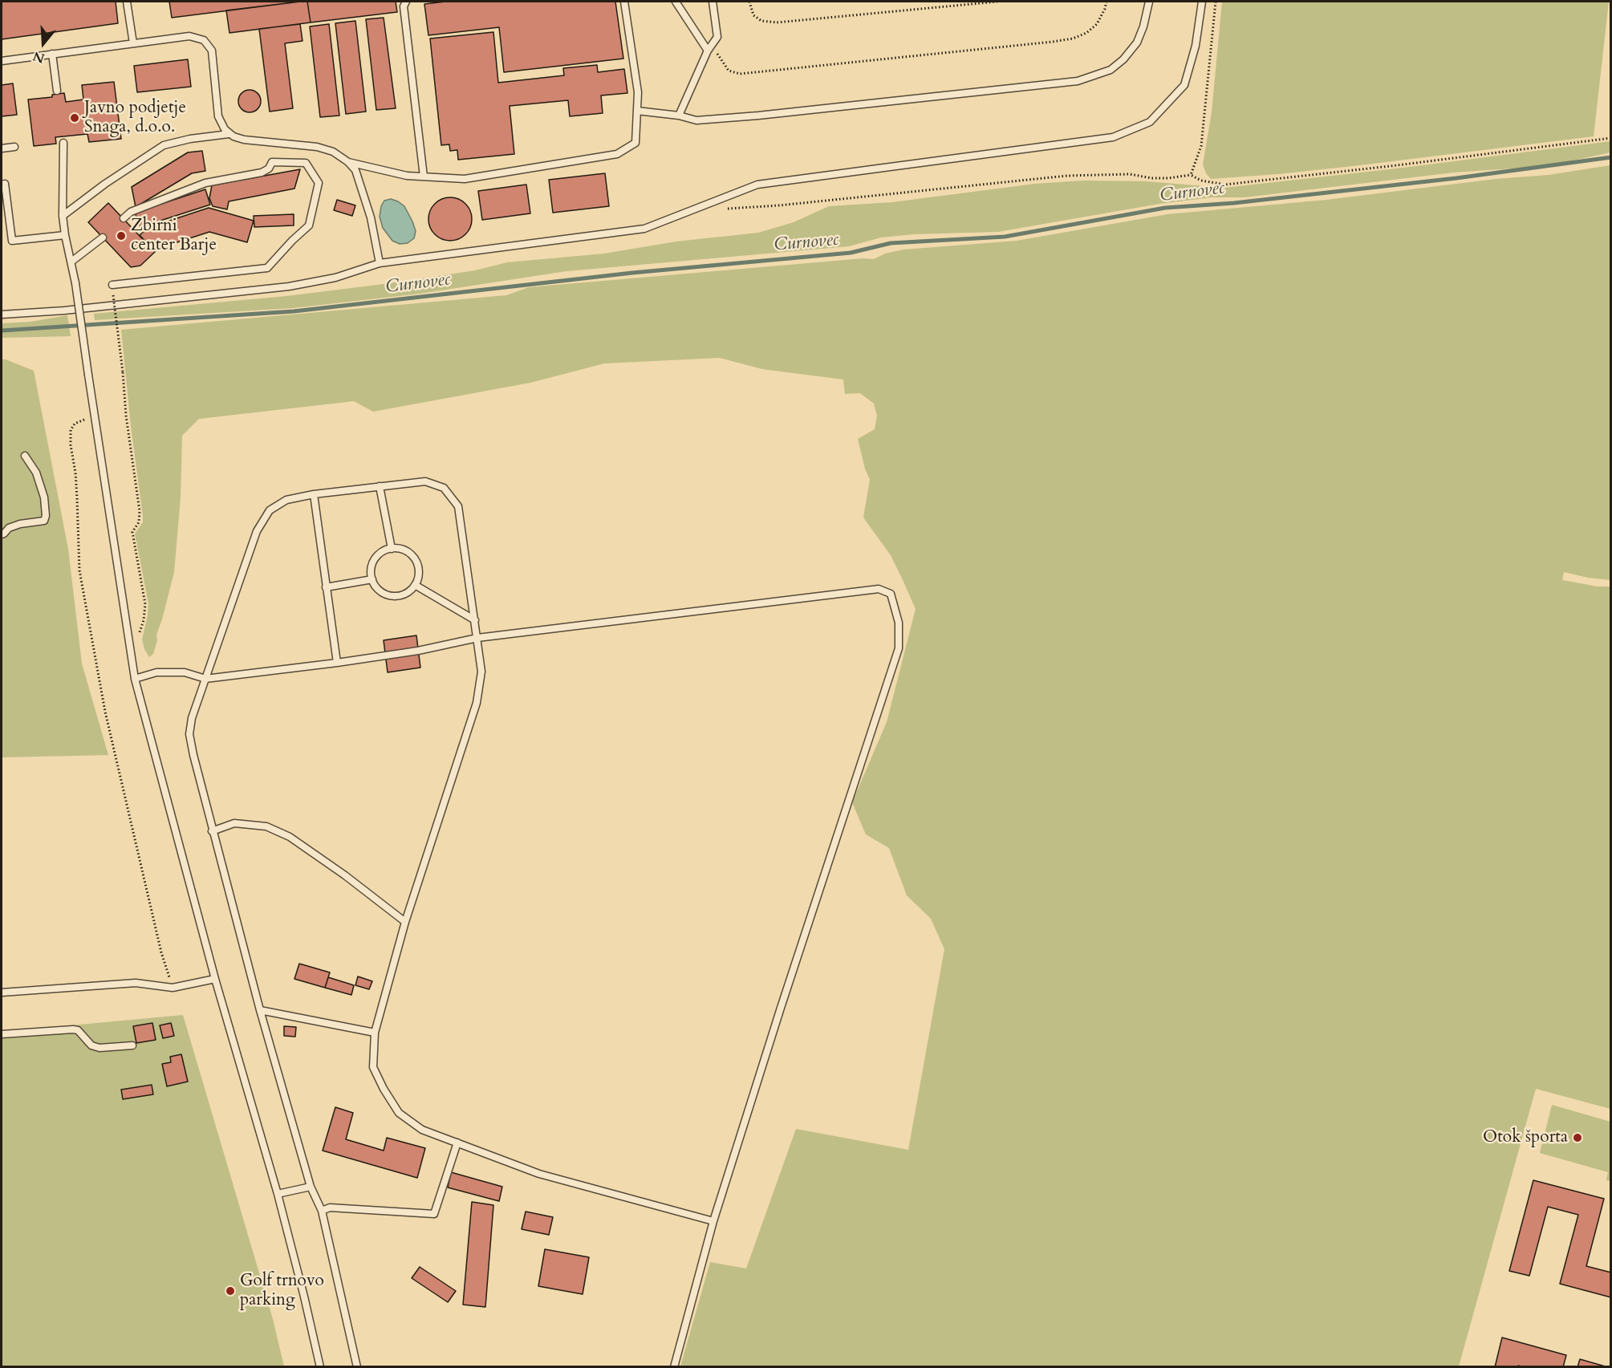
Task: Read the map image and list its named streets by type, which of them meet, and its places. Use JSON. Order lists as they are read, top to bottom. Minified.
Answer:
{"water":["Curnovec"],"places":["Javno podjetje Snaga, d.o.o.","Zbirni center Barje","Otok športa","Golf trnovo parking"],"north":"bottom"}
